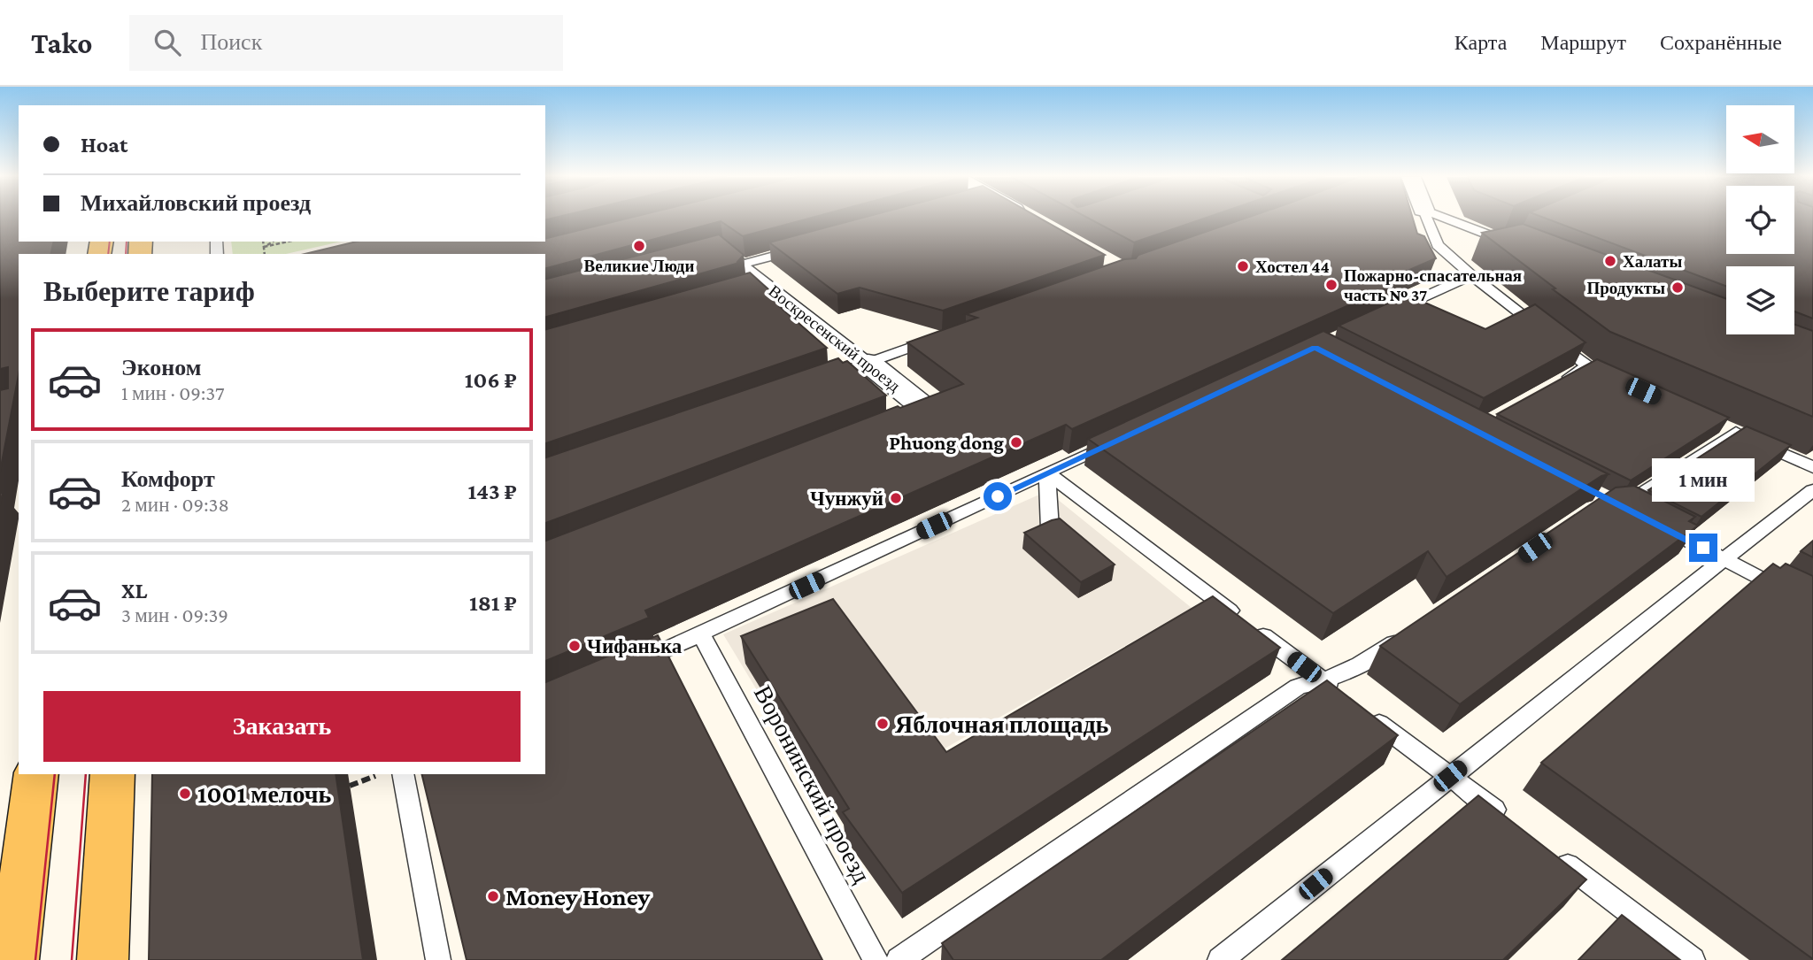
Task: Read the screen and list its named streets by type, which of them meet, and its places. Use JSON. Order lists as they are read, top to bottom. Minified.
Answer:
{"streets":{"street":["Воскресенский проезд"],"lane":["Воронинский проезд"]},"places":["Великие Люди","Халаты","Хостел 44","Пожарно-спасательная часть № 37","Продукты","Phuong dong","Чунжуй","Чифанька","Яблочная площадь","1001 мелочь","Money Honey"],"north":"left","page":{"header":"Tako","search":"Поиск","nav":["Карта","Маршрут","Сохранённые"],"banner":["Hoat","Михайловский проезд"],"heading":"Выберите тариф","list":[{"name":"Эконом","note":"1 мин · 09:37","value":"106 ₽"},{"name":"Комфорт","note":"2 мин · 09:38","value":"143 ₽"},{"name":"XL","note":"3 мин · 09:39","value":"181 ₽"}],"bubble":"1 мин","buttons":"Заказать"}}
